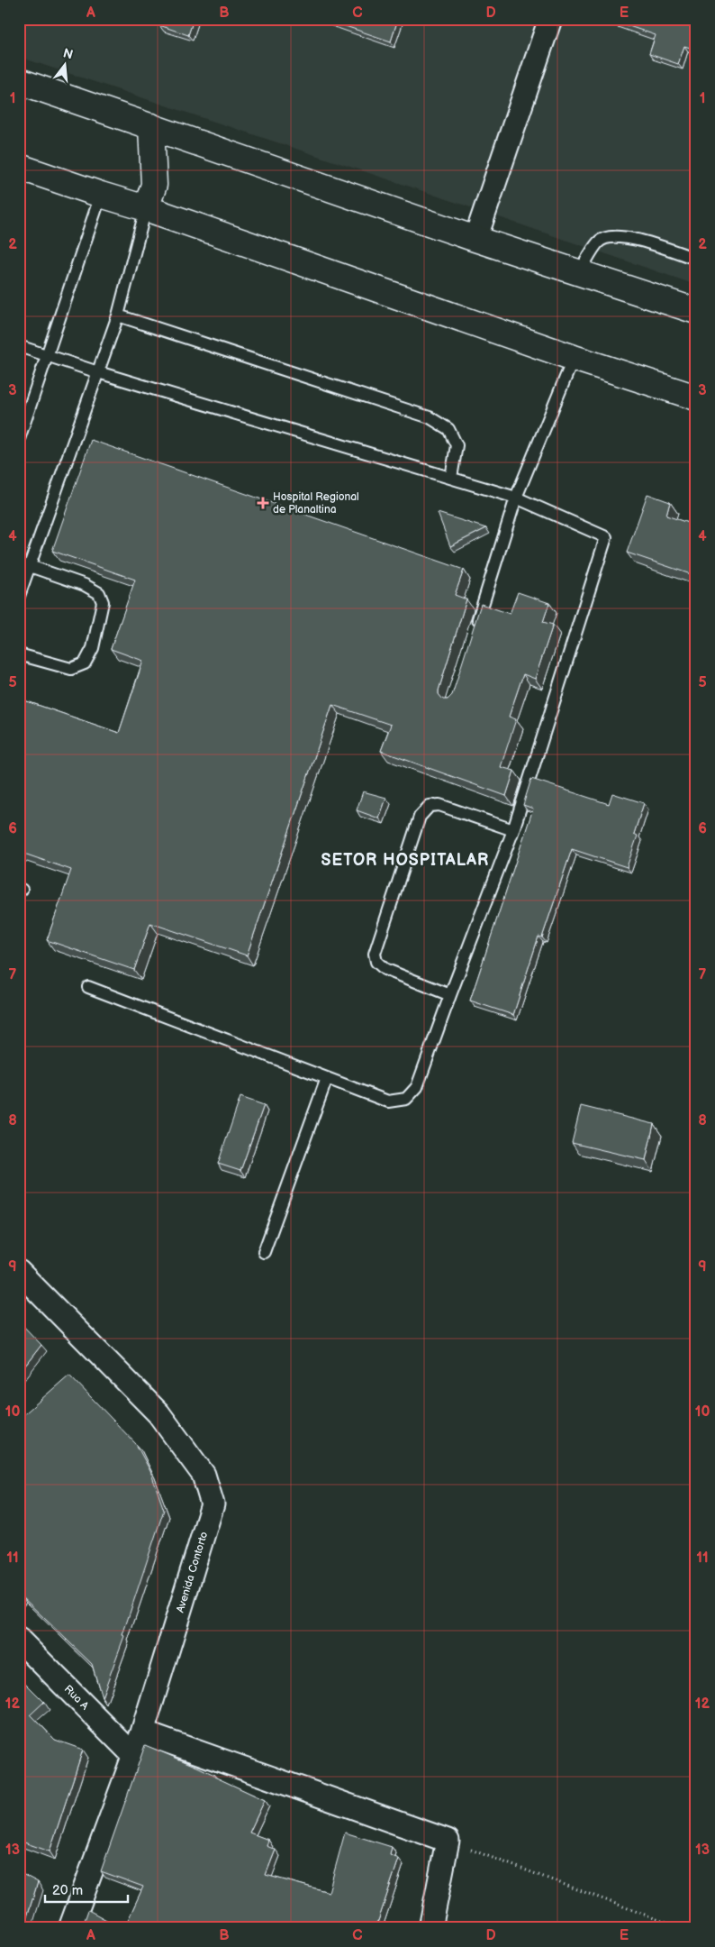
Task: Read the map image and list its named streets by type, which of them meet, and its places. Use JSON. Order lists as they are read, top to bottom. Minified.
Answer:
{"streets":{"street":["Avenida Contorto","Rua A"]},"crossings":[["Avenida Contorto","Rua A"]],"districts":["SETOR HOSPITALAR"],"places":{"health":["Hospital Regional de Planaltina"]},"scale_bar":"20 m","north":"top","grid":{"columns":["A","B","C","D","E"],"rows":["1","2","3","4","5","6","7","8","9","10","11","12","13"]}}
